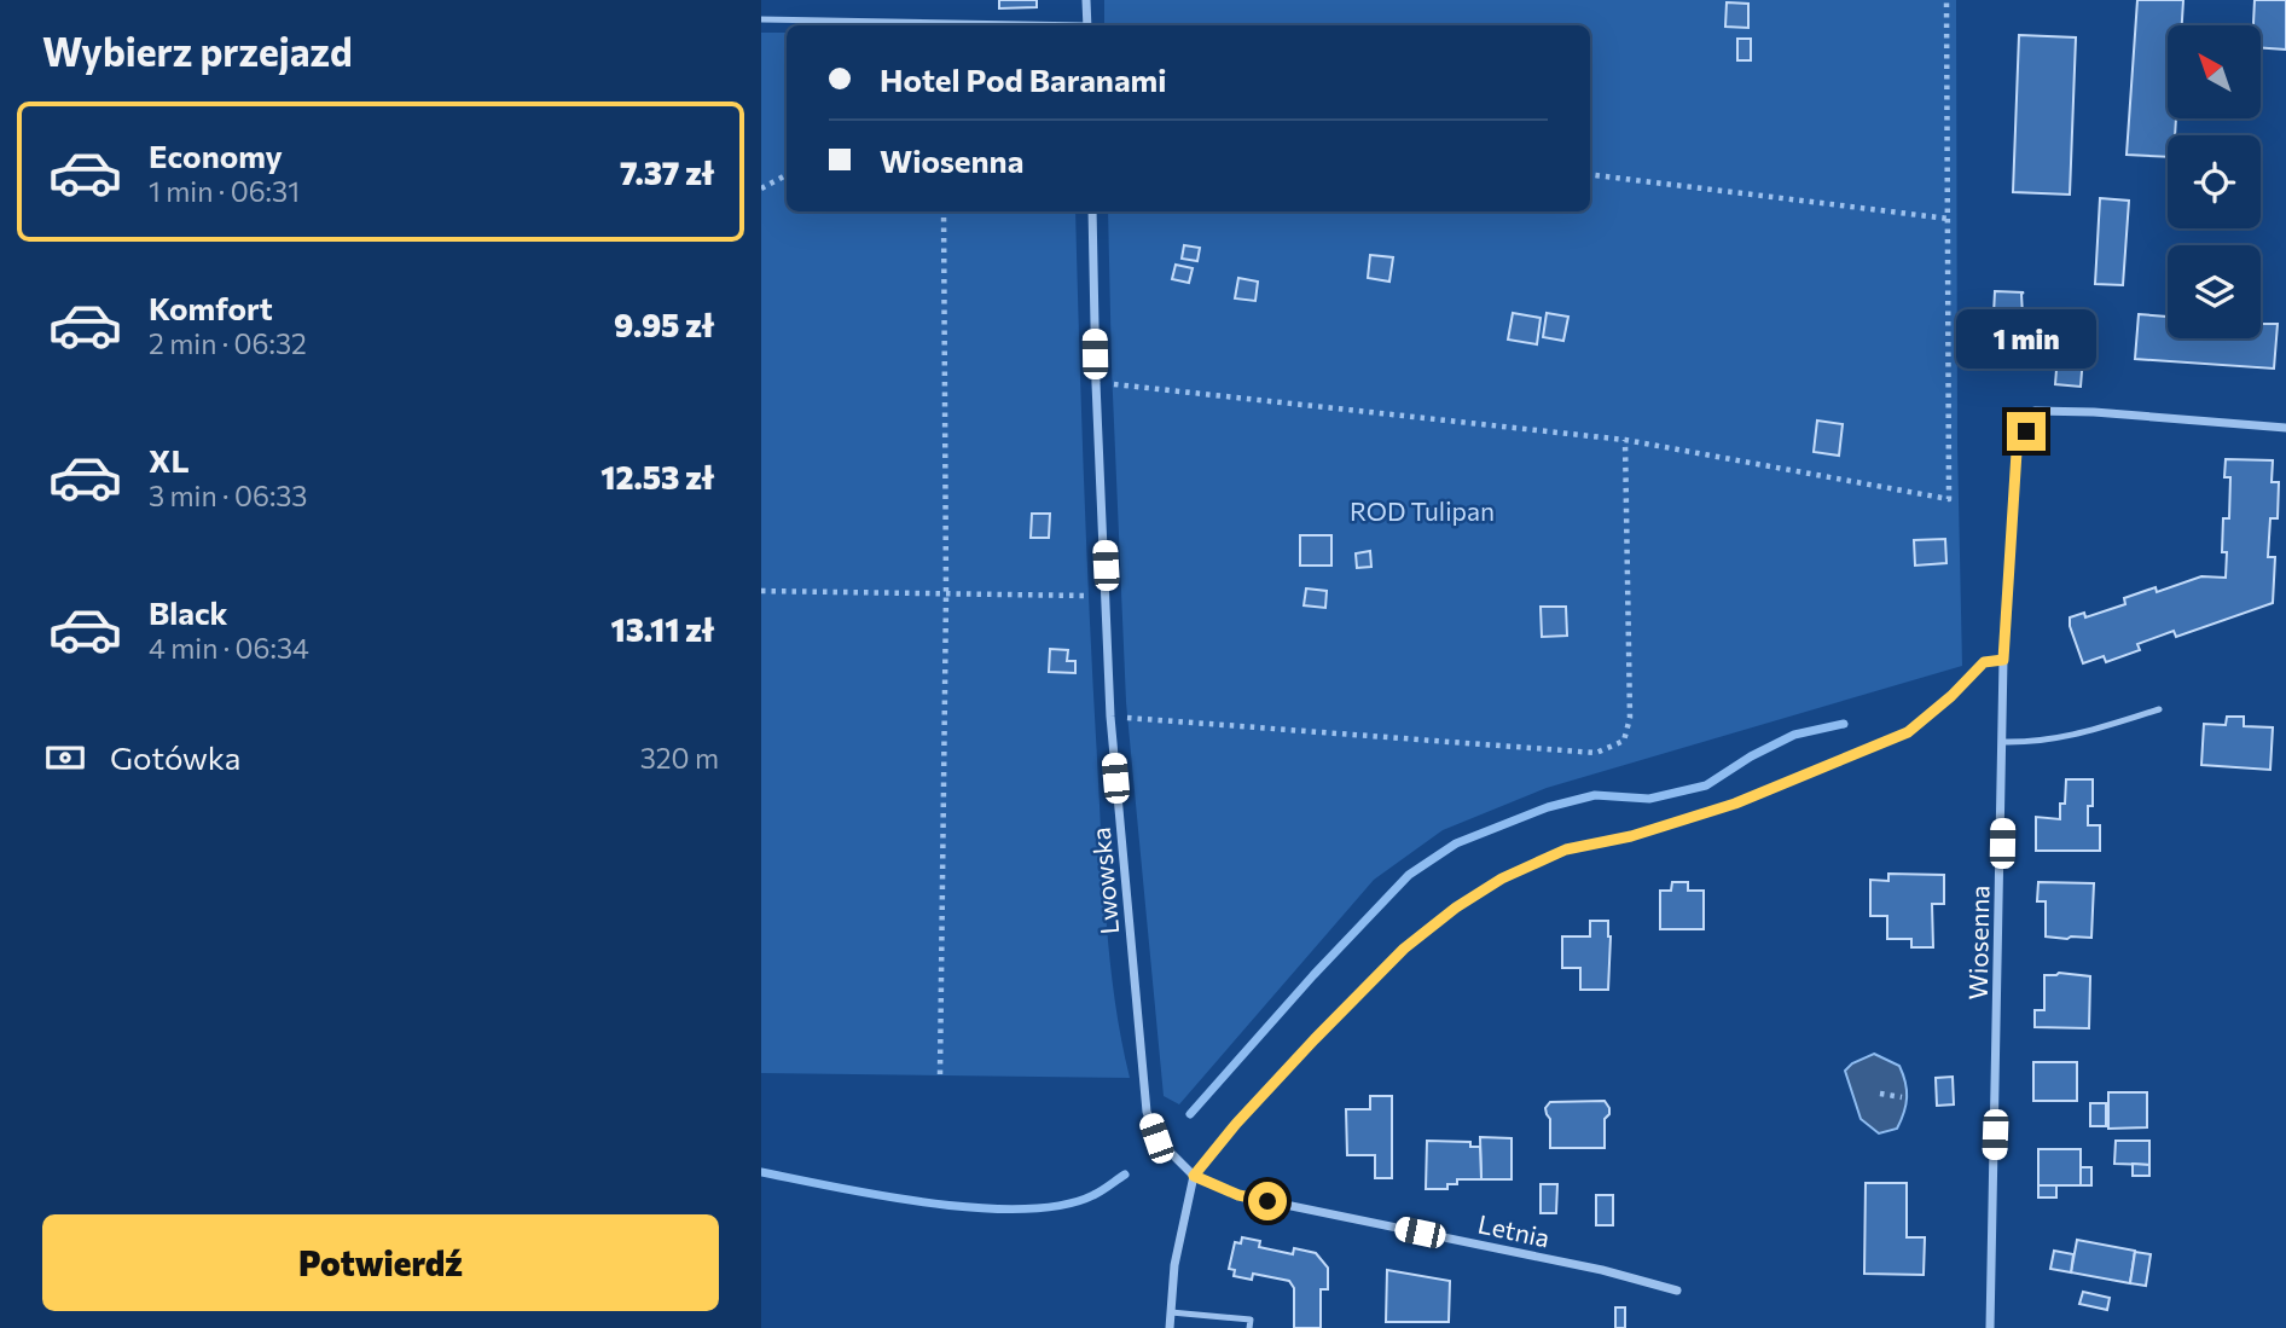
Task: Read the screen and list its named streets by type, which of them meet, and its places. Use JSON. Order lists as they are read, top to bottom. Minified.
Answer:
{"streets":{"street":["Lwowska","Wiosenna","Letnia"]},"crossings":[["Lwowska","Letnia"]],"parks":["ROD Tulipan"],"north":"top left","page":{"heading":"Wybierz przejazd","banner":["Hotel Pod Baranami","Wiosenna"],"list":[{"name":"Economy","note":"1 min · 06:31","value":"7.37 zł"},{"name":"Komfort","note":"2 min · 06:32","value":"9.95 zł"},{"name":"XL","note":"3 min · 06:33","value":"12.53 zł"},{"name":"Black","note":"4 min · 06:34","value":"13.11 zł"}],"bubble":"1 min","pay":["Gotówka","320 m"],"buttons":"Potwierdź"}}
